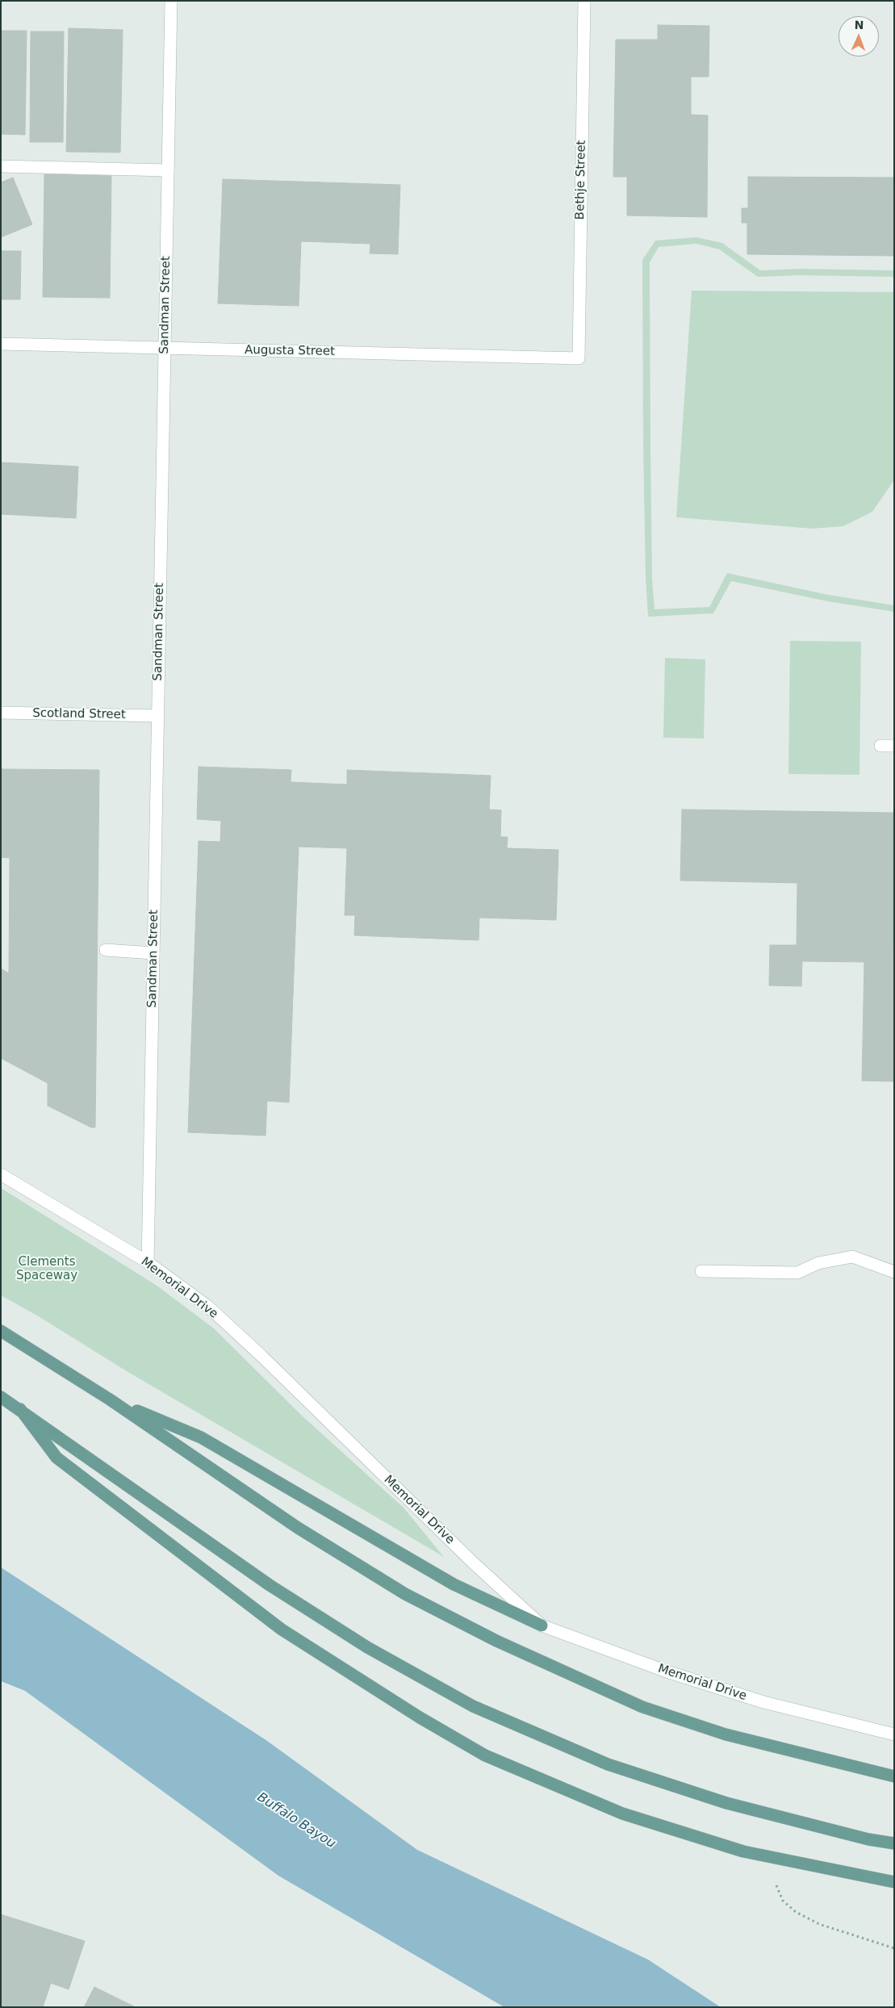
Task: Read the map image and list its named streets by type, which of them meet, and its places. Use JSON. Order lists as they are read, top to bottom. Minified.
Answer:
{"streets":{"street":["Bethje Street","Sandman Street","Augusta Street","Scotland Street","Memorial Drive"]},"crossings":[["Bethje Street","Augusta Street"],["Sandman Street","Augusta Street"],["Sandman Street","Scotland Street"],["Sandman Street","Memorial Drive"]],"water":["Buffalo Bayou"],"parks":["Clements Spaceway"],"north":"top"}
